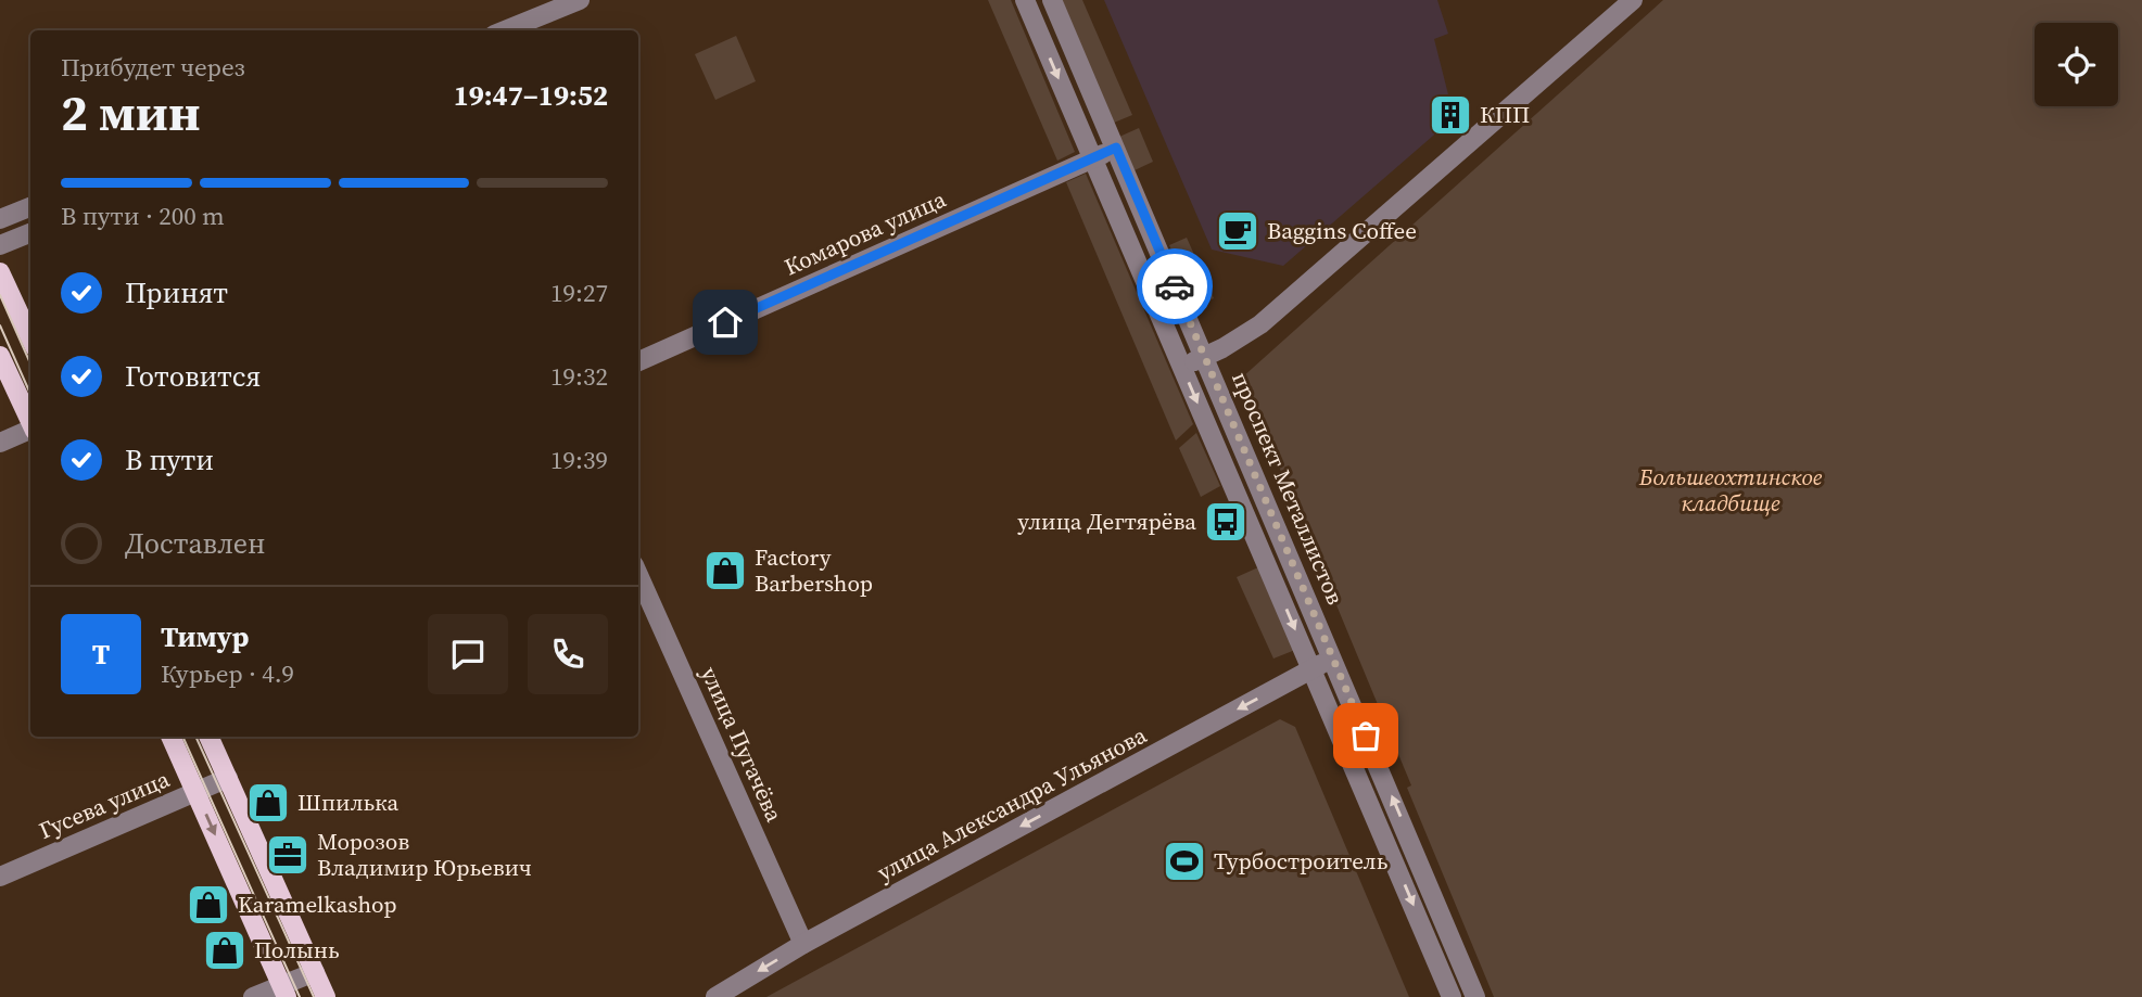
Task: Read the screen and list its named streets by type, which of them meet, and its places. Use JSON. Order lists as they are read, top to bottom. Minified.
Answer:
{"streets":{"street":["Комарова улица","проспект Металлистов","улица Пугачёва","улица Александра Ульянова","Гусева улица"]},"crossings":[["Комарова улица","проспект Металлистов"],["проспект Металлистов","улица Александра Ульянова"],["улица Пугачёва","улица Александра Ульянова"]],"one_way":["улица Александра Ульянова"],"parks":["Большеохтинское кладбище"],"places":{"building":["КПП"],"cafe":["Baggins Coffee"],"bus stop":["улица Дегтярёва"],"shop":["Factory Barbershop","Шпилька","Karamelkashop","Полынь"],"office":["Морозов Владимир Юрьевич"],"sports":["Турбостроитель"]},"page":{"heading":["2 мин","Прибудет через","19:47–19:52"],"panel":["Тимур","Курьер · 4.9"],"bar":"В пути · 200 m","list":[["Принят","19:27"],["Готовится","19:32"],["В пути","19:39"],"Доставлен"],"round":"Т"}}
